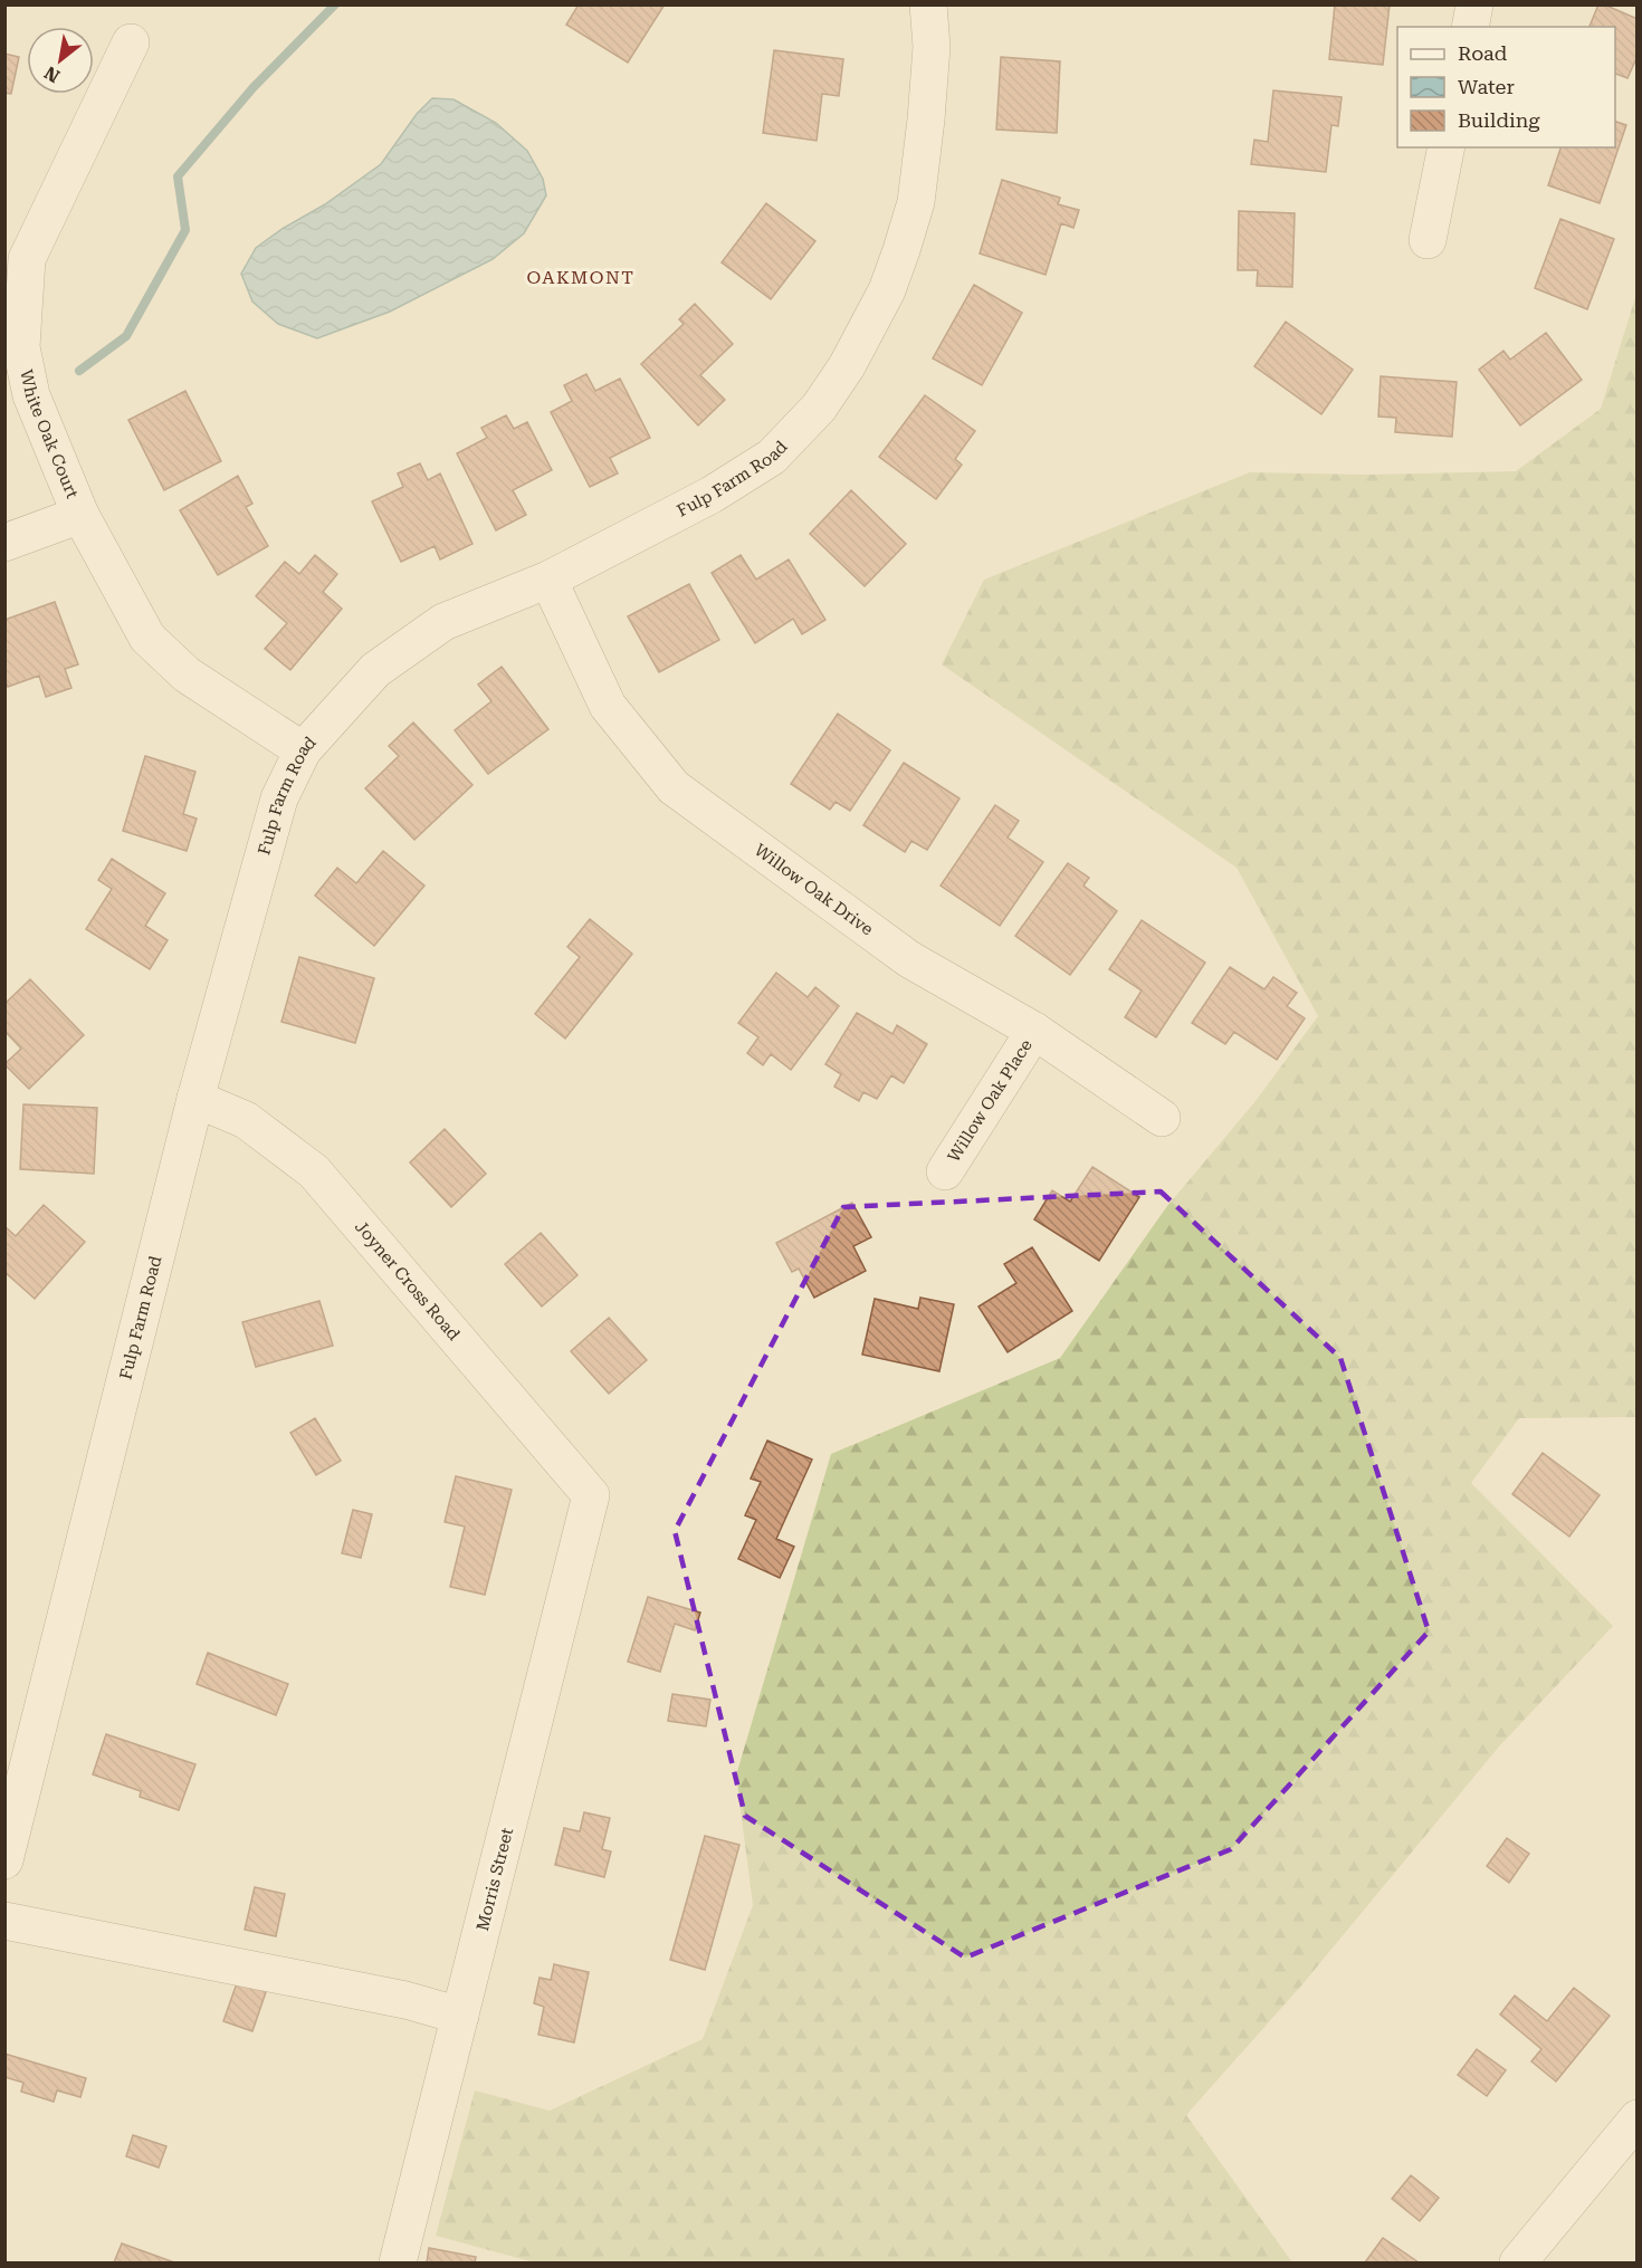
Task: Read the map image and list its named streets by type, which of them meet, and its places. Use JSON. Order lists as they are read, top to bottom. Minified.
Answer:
{"streets":{"street":["White Oak Court","Fulp Farm Road","Willow Oak Drive","Willow Oak Place","Joyner Cross Road","Morris Street"]},"crossings":[["White Oak Court","Fulp Farm Road"],["Fulp Farm Road","Willow Oak Drive"],["Fulp Farm Road","Joyner Cross Road"],["Willow Oak Drive","Willow Oak Place"],["Joyner Cross Road","Morris Street"]],"districts":["OAKMONT"],"legend":["Road","Water","Building"],"north":"bottom left"}
